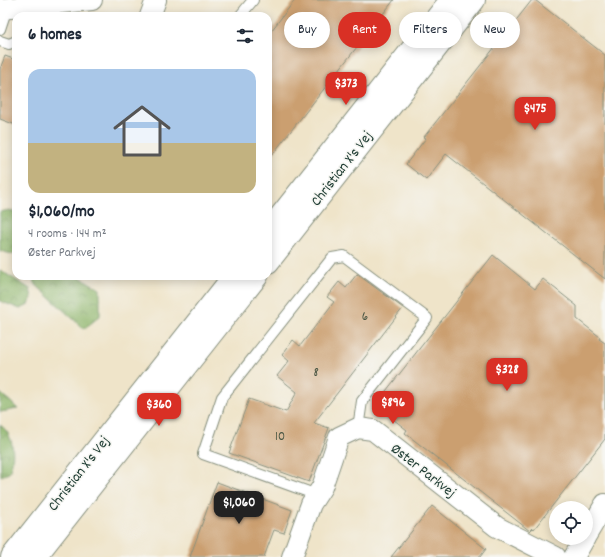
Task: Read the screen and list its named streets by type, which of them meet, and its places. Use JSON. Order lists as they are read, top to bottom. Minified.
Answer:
{"streets":{"main road":["Christian X's Vej"],"street":["Øster Parkvej"]},"house_numbers":["6","8","10"],"page":{"chip":["Buy","Rent","Filters","New"],"heading":"6 homes","list":[{"name":"$1,060/mo","note":"4 rooms · 144 m² · Øster Parkvej"}],"price":["$373","$475","$328","$896","$360","$1,060"]}}
